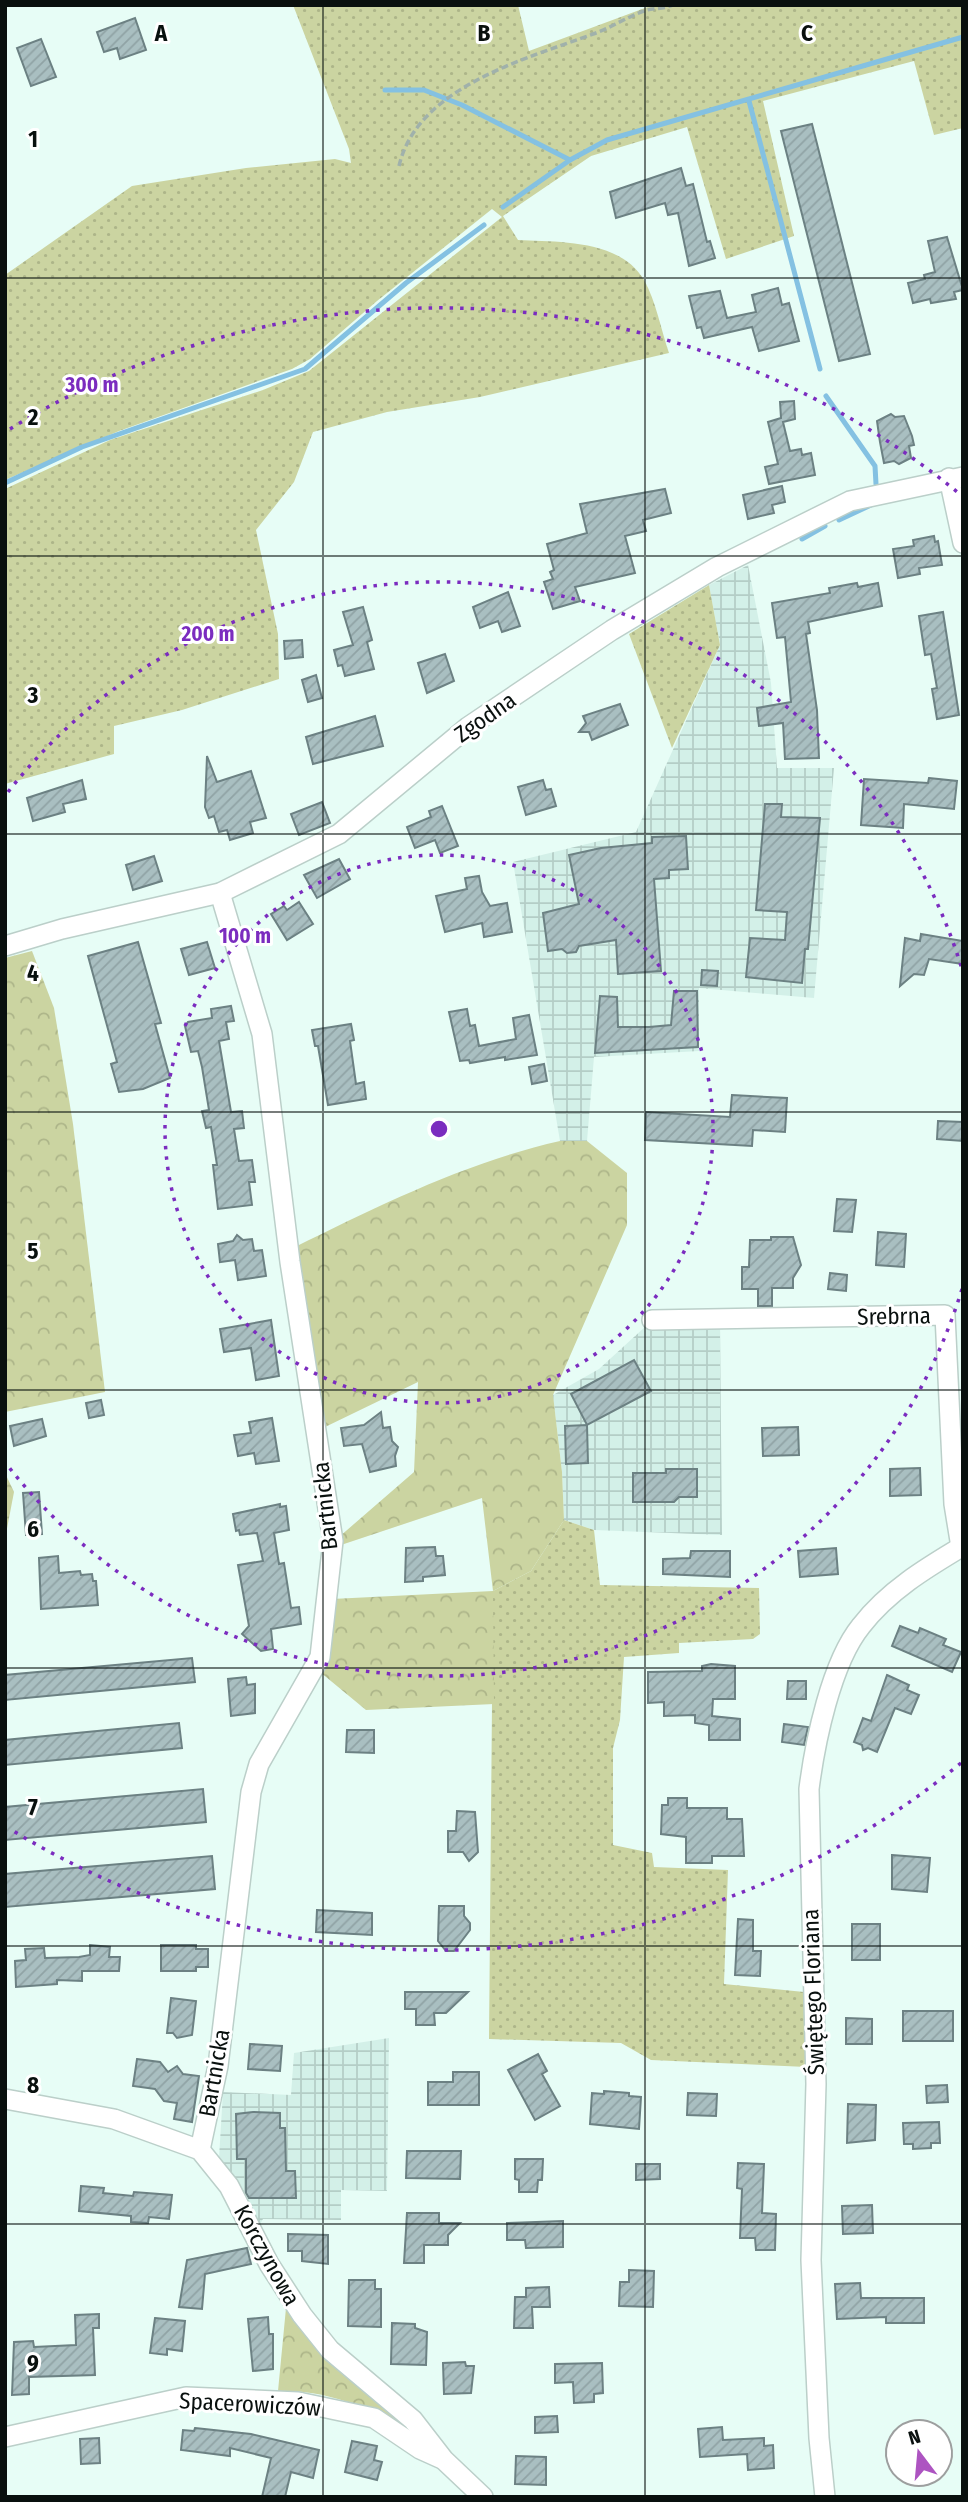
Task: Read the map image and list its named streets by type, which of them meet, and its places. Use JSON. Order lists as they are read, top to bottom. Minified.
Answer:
{"streets":{"street":["Zgodna","Srebrna","Bartnicka","Świętego Floriana","Korczynowa","Spacerowiczów"]},"crossings":[["Zgodna","Bartnicka"],["Srebrna","Świętego Floriana"],["Bartnicka","Korczynowa"],["Korczynowa","Spacerowiczów"]],"north":"top","grid":{"columns":["A","B","C"],"rows":["1","2","3","4","5","6","7","8","9"]},"rings":["300 m","200 m","100 m"]}
